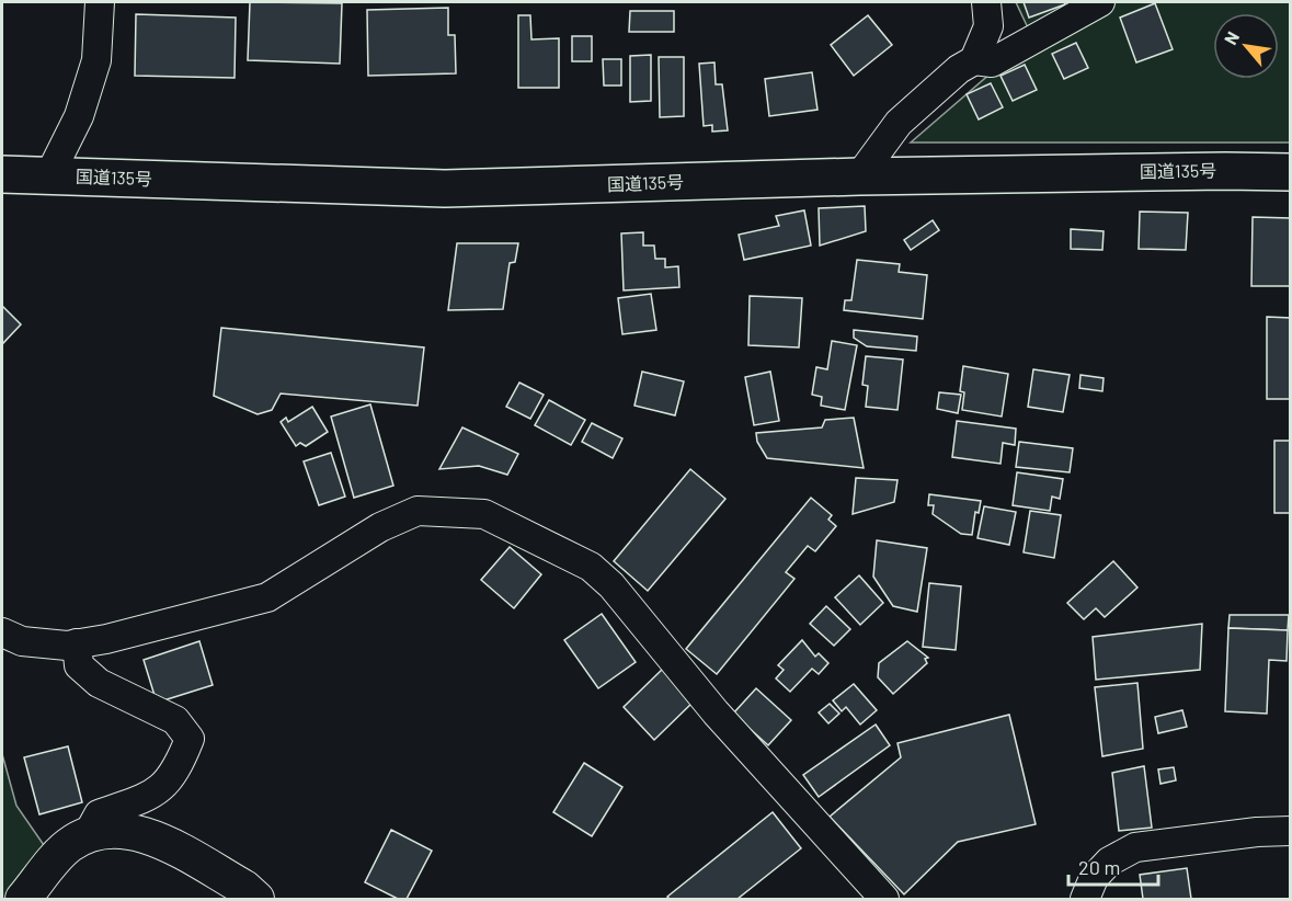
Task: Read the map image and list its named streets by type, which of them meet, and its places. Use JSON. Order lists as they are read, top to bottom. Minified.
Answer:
{"streets":{"highway":["国道135号"]},"scale_bar":"20 m","north":"top left"}
